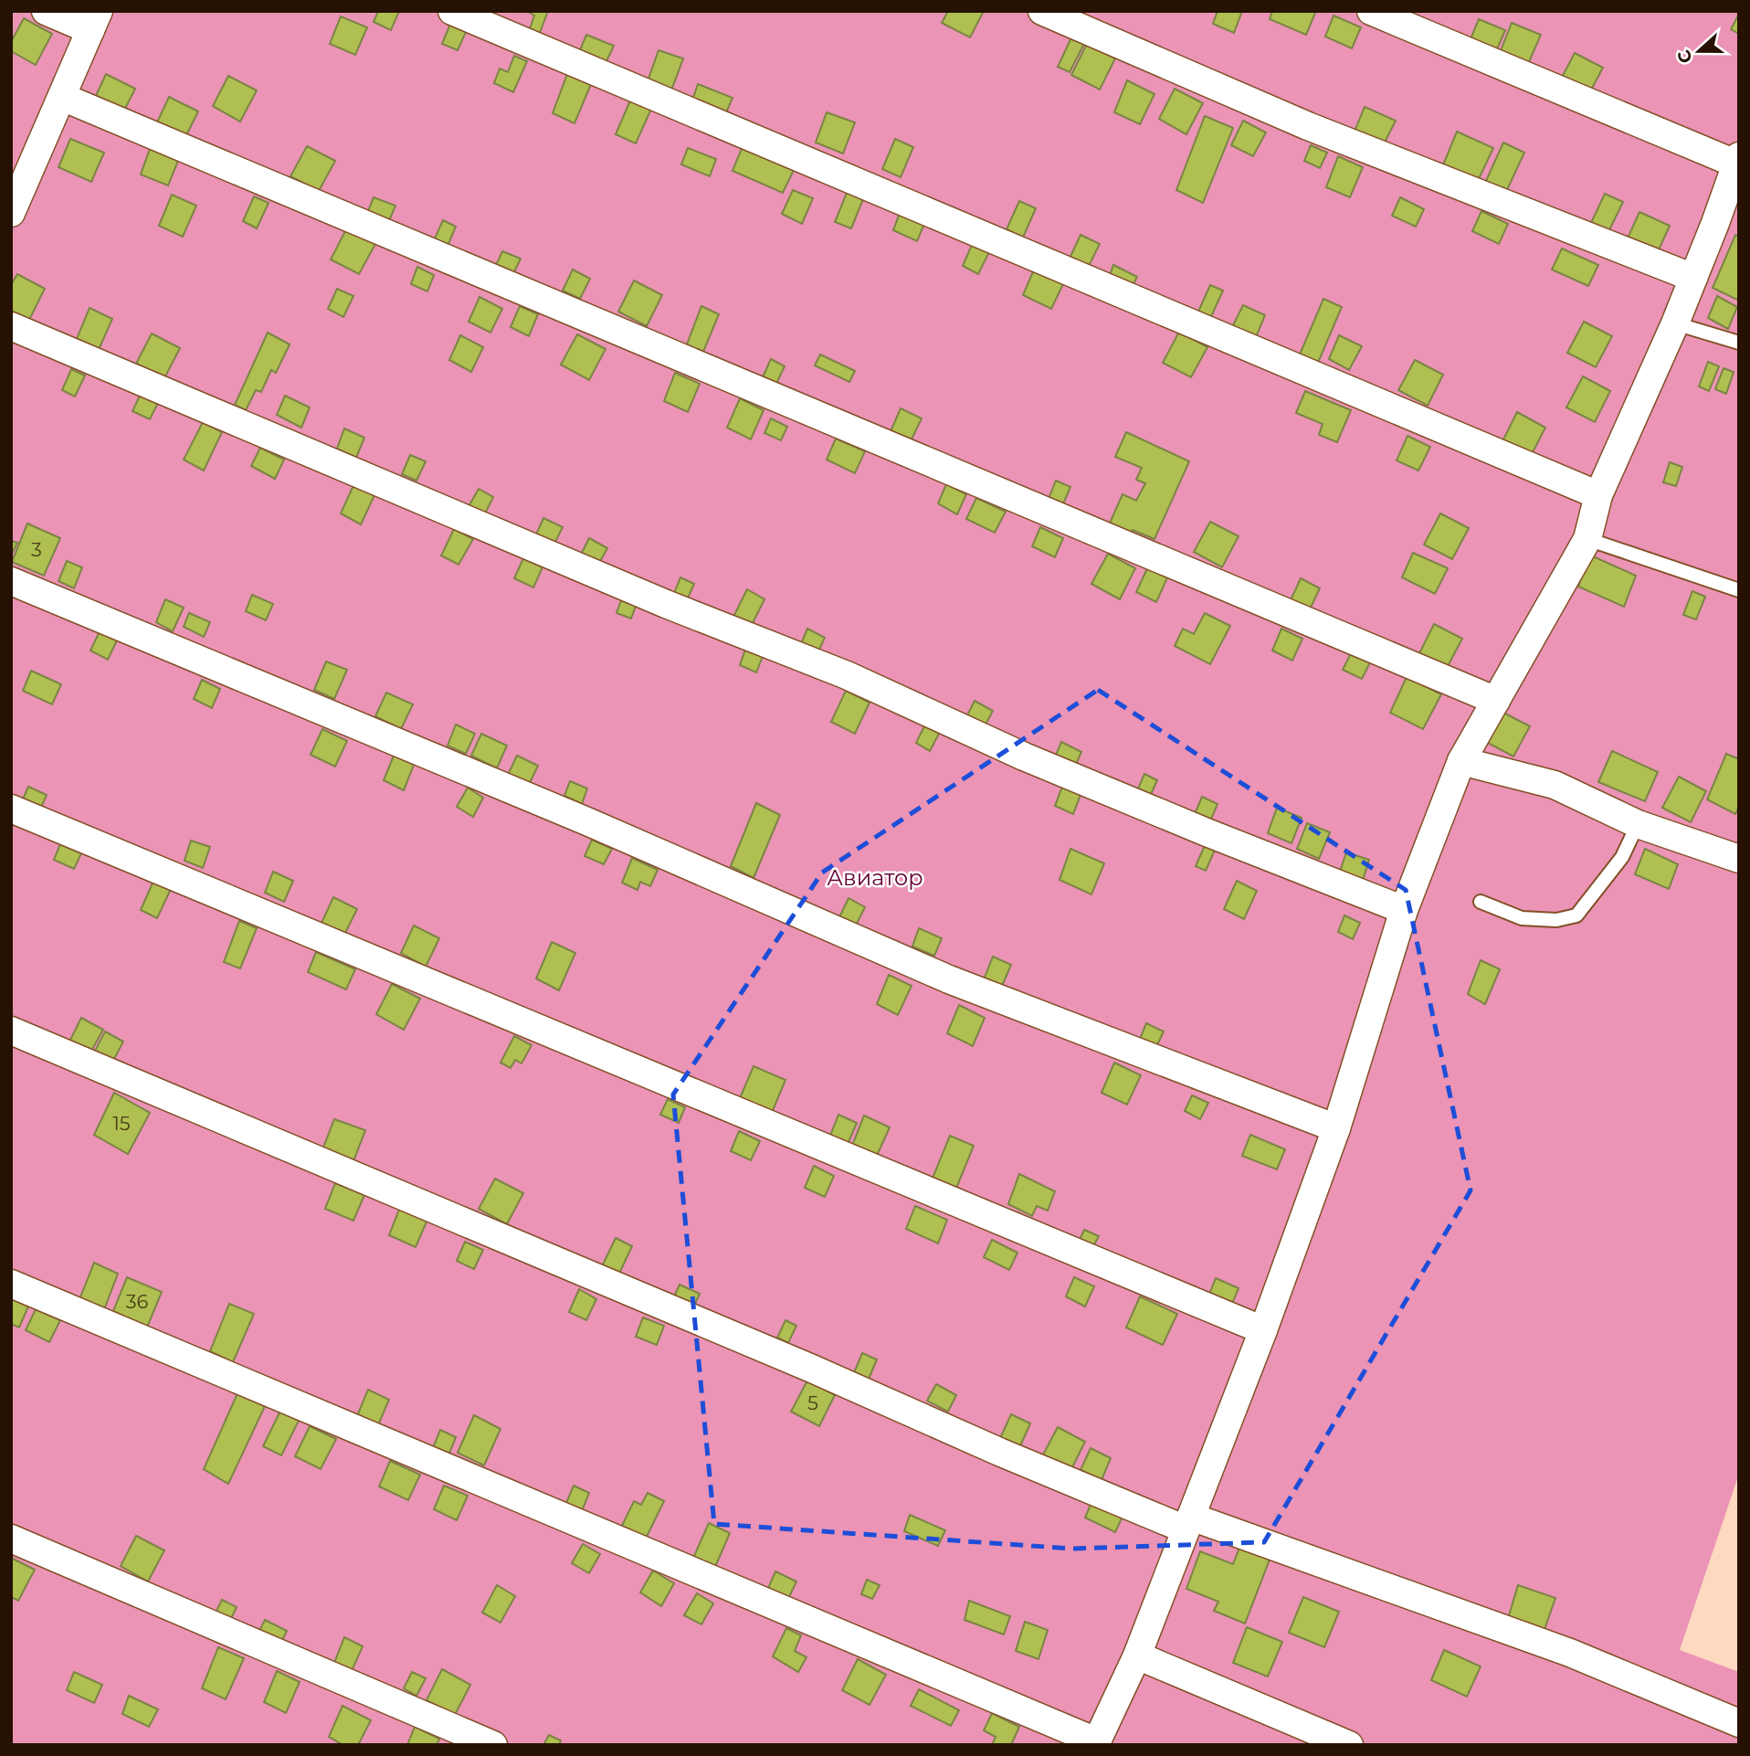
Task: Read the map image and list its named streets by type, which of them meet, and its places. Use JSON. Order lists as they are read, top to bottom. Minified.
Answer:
{"parks":["Авиатор"],"house_numbers":["3","15","36","5"],"north":"left"}
